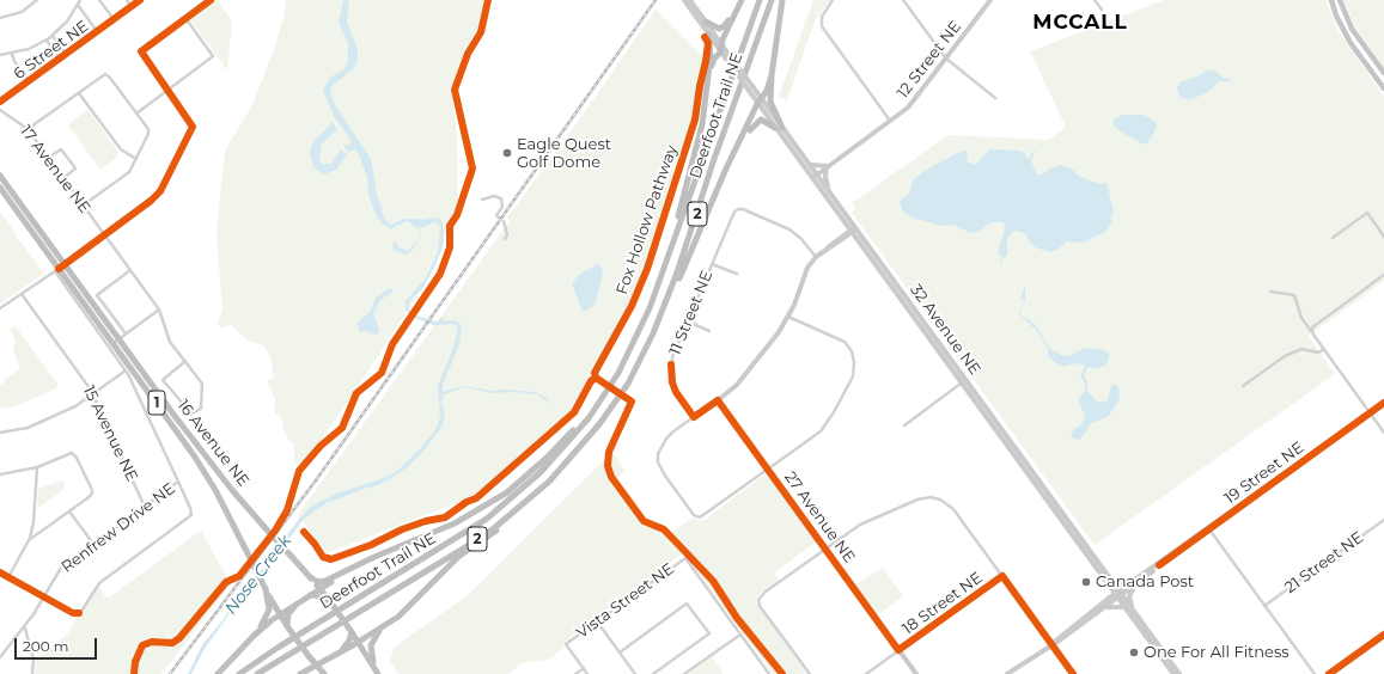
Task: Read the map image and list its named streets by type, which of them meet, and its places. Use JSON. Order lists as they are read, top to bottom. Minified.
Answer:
{"streets":{"highway":["Deerfoot Trail NE","2","1","16 Avenue NE"],"main road":["6 Street NE","12 Street NE","32 Avenue NE","19 Street NE","27 Avenue NE"],"street":["17 Avenue NE","11 Street NE","15 Avenue NE","Renfrew Drive NE","21 Street NE","Vista Street NE","18 Street NE"],"cycle path":["Fox Hollow Pathway"]},"crossings":[["12 Street NE","32 Avenue NE"],["32 Avenue NE","19 Street NE"],["15 Avenue NE","Renfrew Drive NE"],["16 Avenue NE","Renfrew Drive NE"],["27 Avenue NE","18 Street NE"]],"districts":["MCCALL"],"water":["Nose Creek"],"places":["Eagle Quest Golf Dome","Canada Post","One For All Fitness"],"scale_bar":"200 m"}
